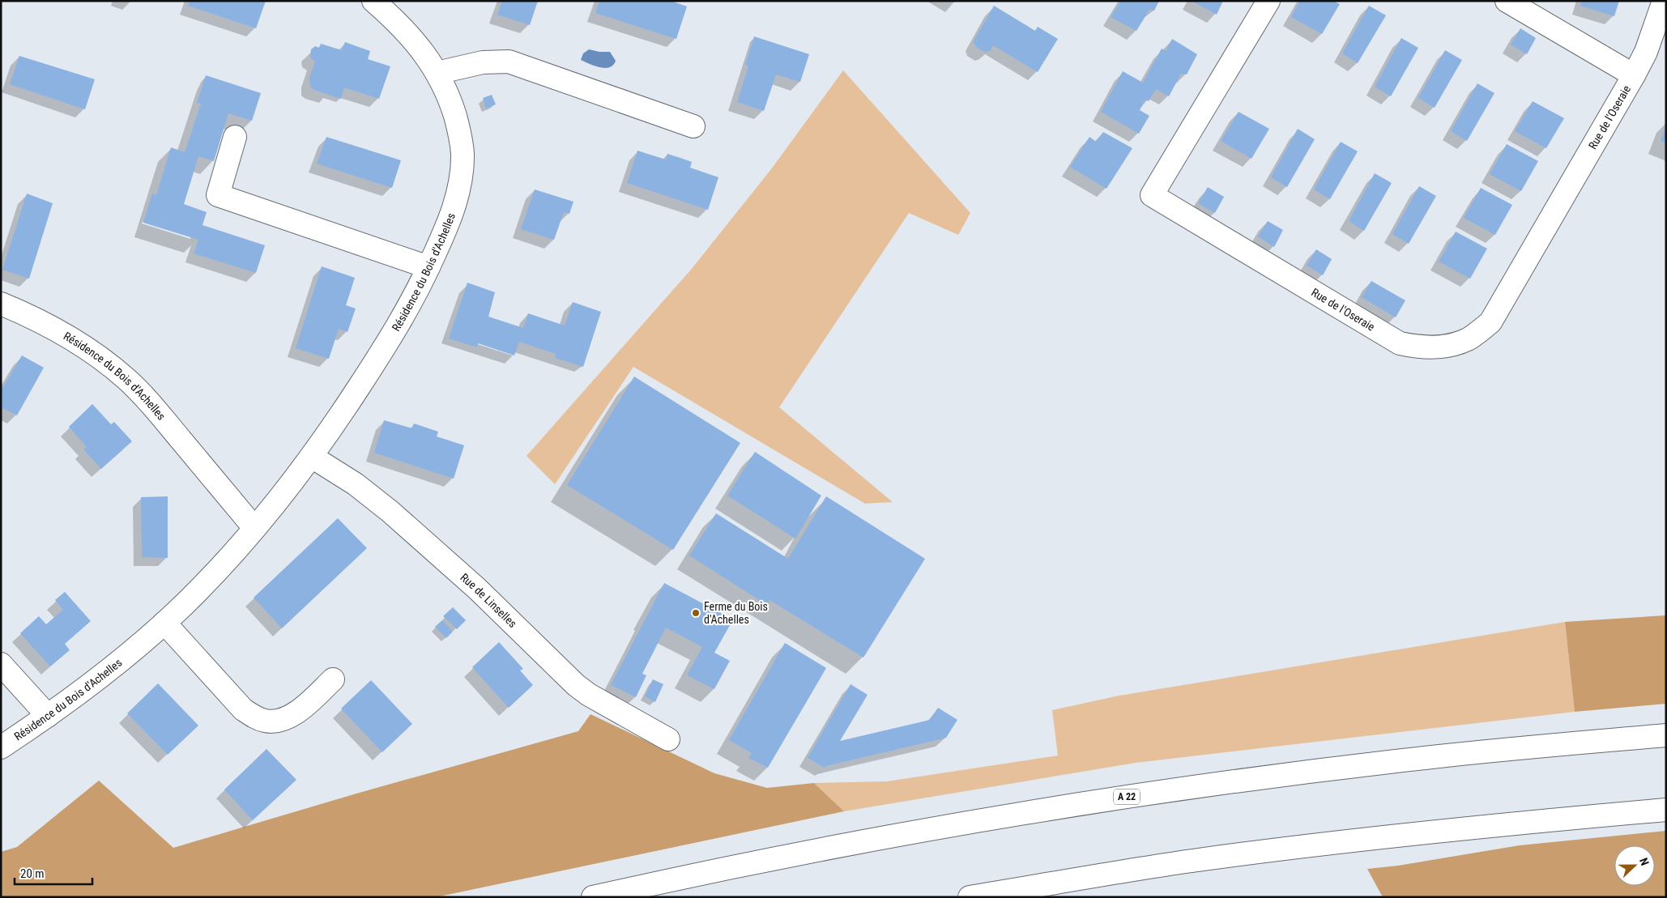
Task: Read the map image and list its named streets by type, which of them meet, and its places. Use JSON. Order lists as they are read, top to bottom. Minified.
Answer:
{"streets":{"main road":["Rue de l'Oseraie","Résidence du Bois d'Achelles","Rue de Linselles","A 22"]},"crossings":[["Résidence du Bois d'Achelles","Rue de Linselles"]],"places":["Ferme du Bois d'Achelles"],"scale_bar":"20 m","north":"right"}
